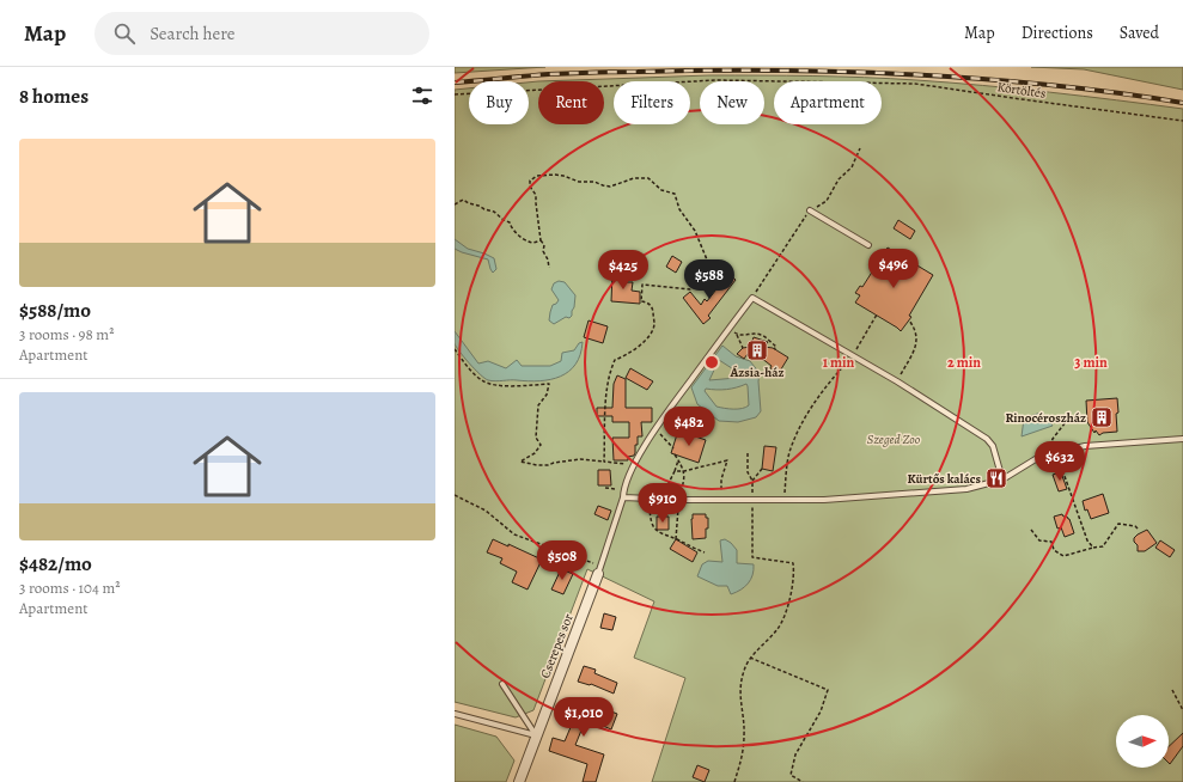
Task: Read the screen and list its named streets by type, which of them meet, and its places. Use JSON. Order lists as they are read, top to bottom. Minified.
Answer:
{"streets":{"street":["Cserepes sor"],"path":["Körtöltés"]},"parks":["Szeged Zoo"],"places":{"building":["Ázsia-ház","Rinocéroszház"],"restaurant":["Kürtős kalács"]},"north":"right","page":{"header":"Map","search":"Search here","nav":["Map","Directions","Saved"],"heading":"8 homes","chip":["Buy","Rent","Filters","New","Apartment"],"list":[{"name":"$588/mo","note":"3 rooms · 98 m² · Apartment"},{"name":"$482/mo","note":"3 rooms · 104 m² · Apartment"}],"price":["$496","$425","$588","$482","$632","$910","$508","$1,010"]},"rings":["1 min","2 min","3 min"]}
